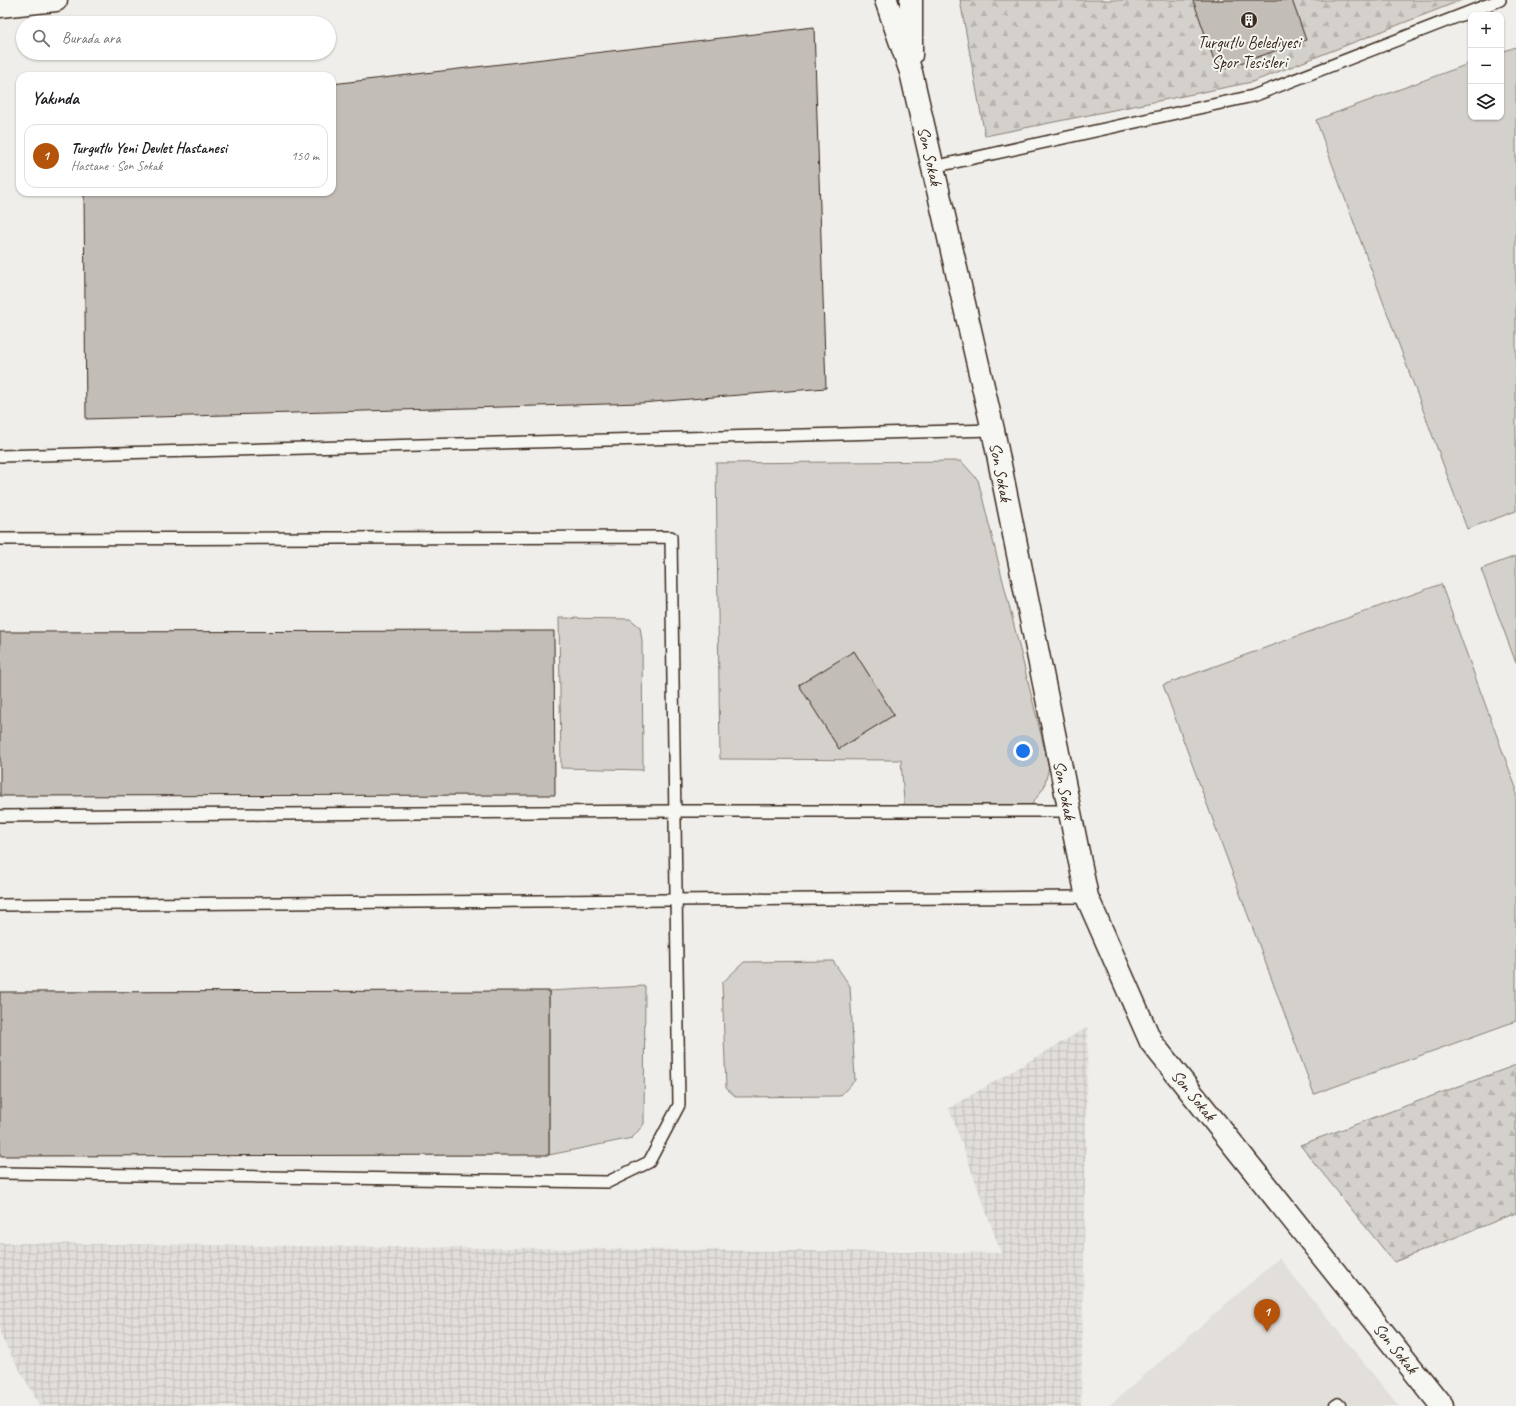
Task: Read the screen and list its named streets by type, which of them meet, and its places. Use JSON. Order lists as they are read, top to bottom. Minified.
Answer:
{"streets":{"main road":["Son Sokak"]},"places":{"building":["Turgutlu Belediyesi Spor Tesisleri"]},"page":{"map_buttons":["+","−"],"search":"Burada ara","heading":"Yakında","list":[{"mark":"1","name":"Turgutlu Yeni Devlet Hastanesi","note":"Hastane · Son Sokak","value":"150 m"}],"pins":"1"}}
